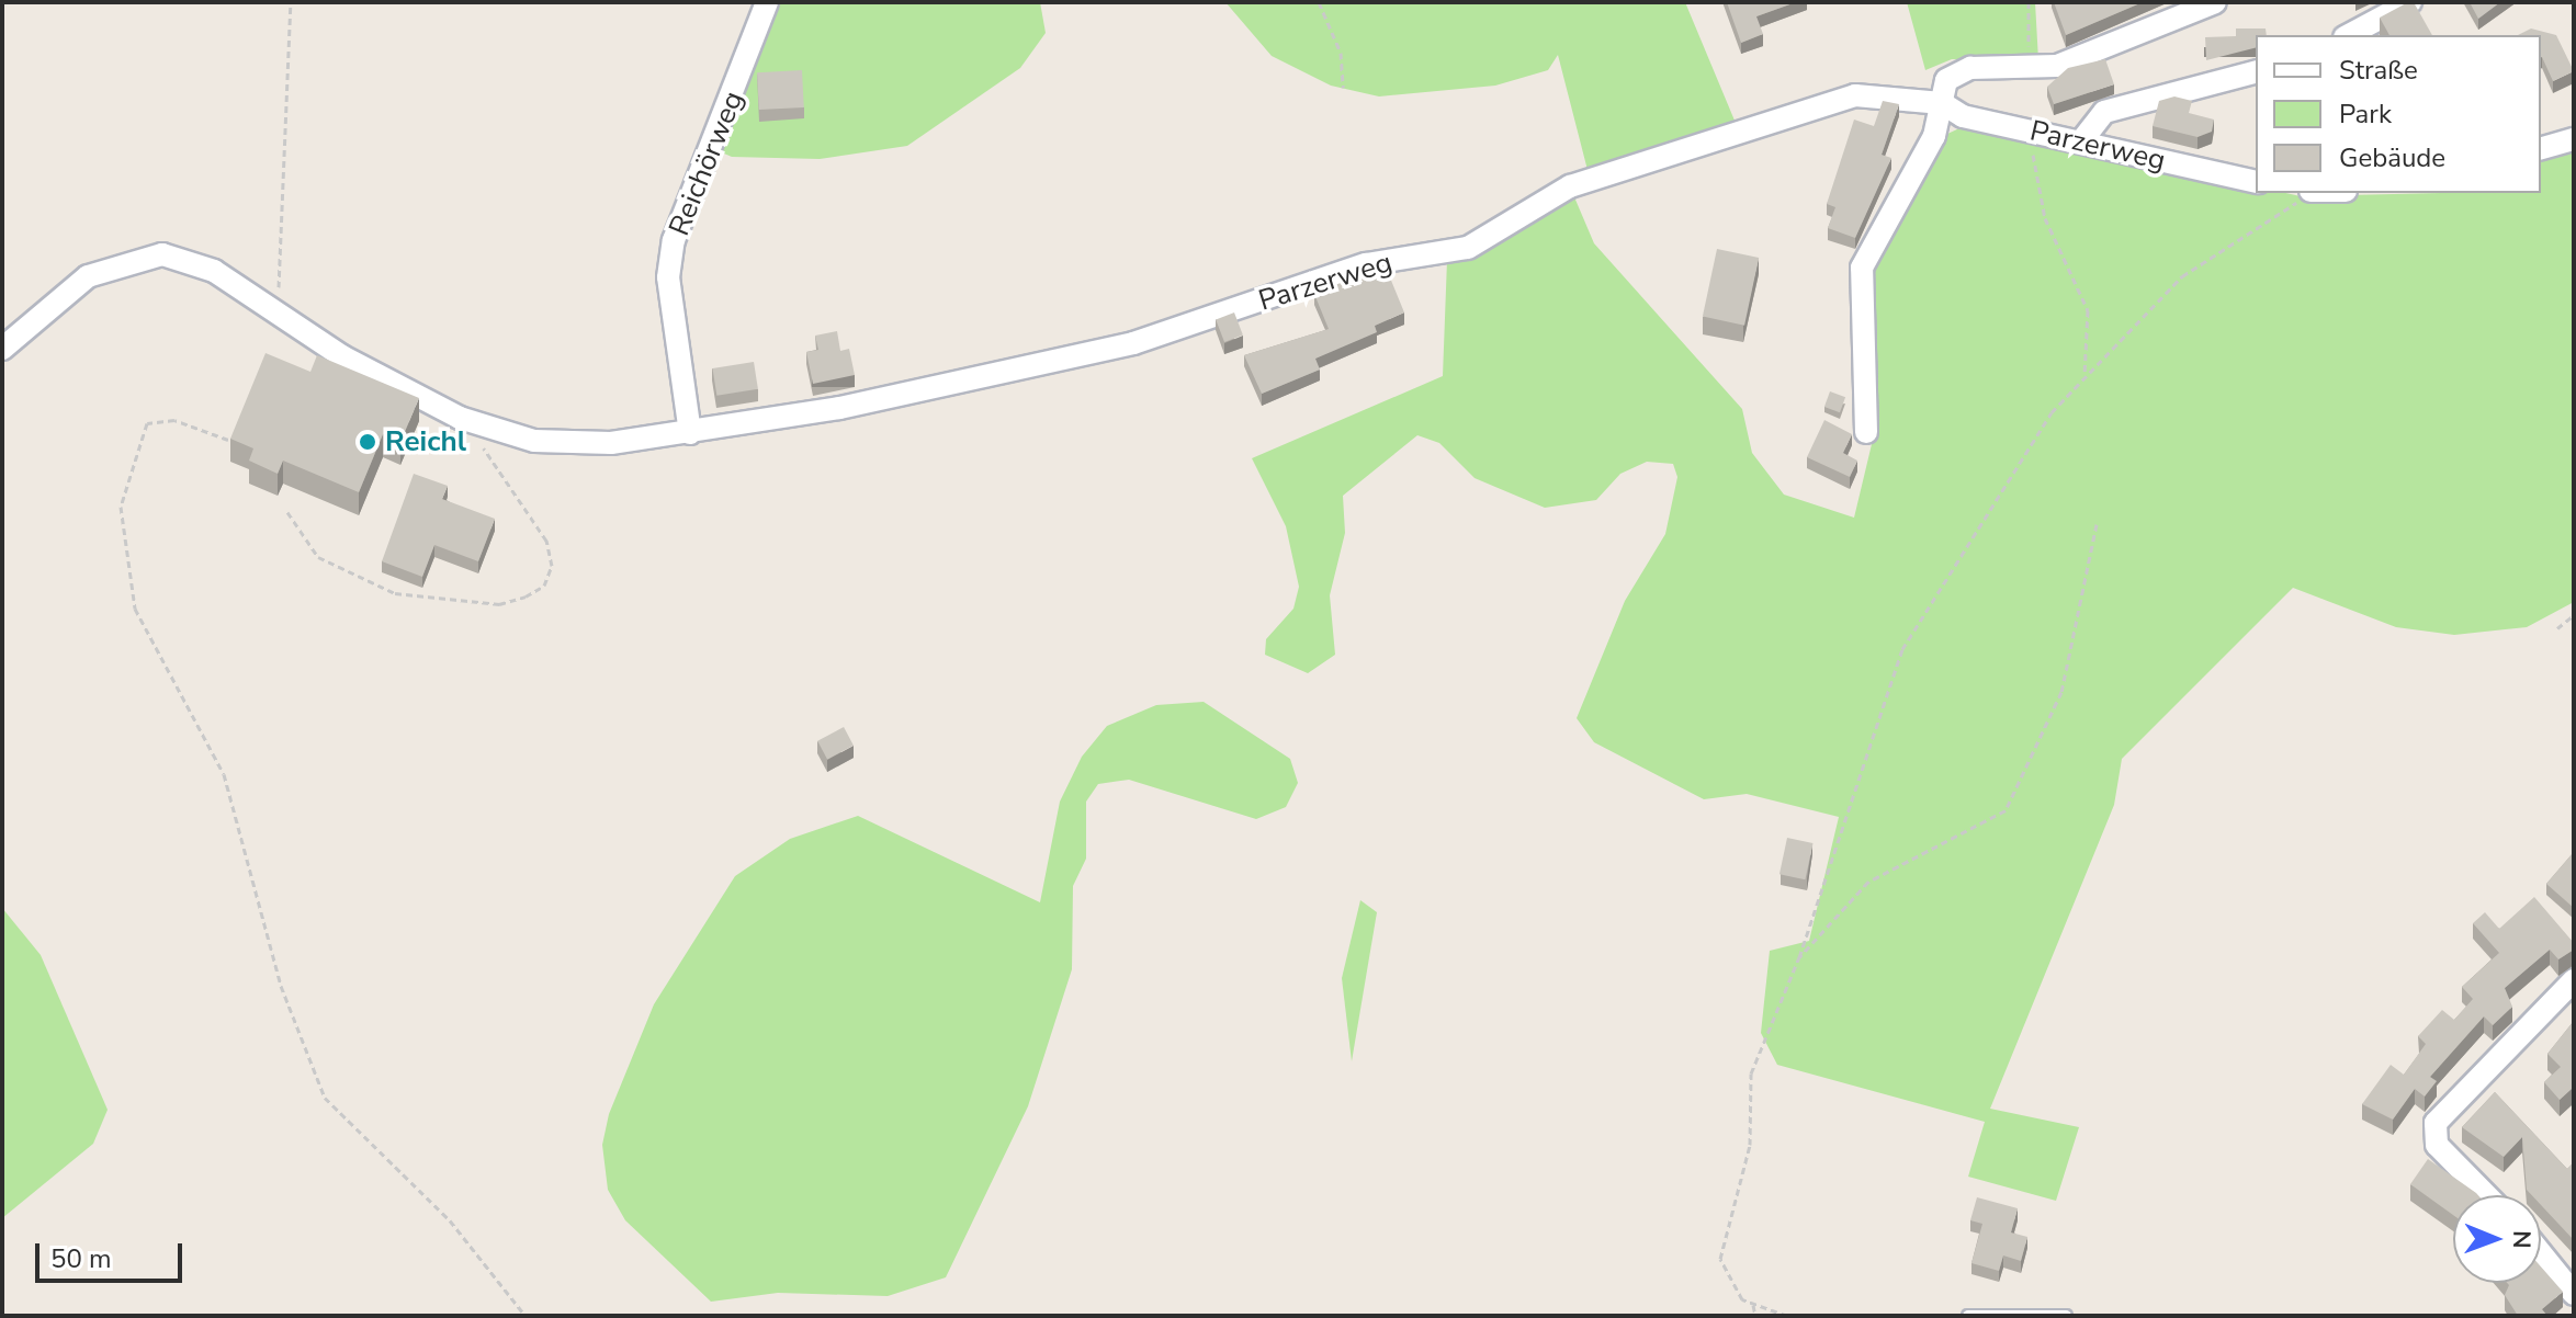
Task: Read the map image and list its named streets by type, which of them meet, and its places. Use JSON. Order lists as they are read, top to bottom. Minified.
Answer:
{"streets":{"street":["Parzerweg","Reichörweg"]},"crossings":[["Parzerweg","Reichörweg"]],"places":["Reichl"],"legend":["Straße","Park","Gebäude"],"scale_bar":"50 m","north":"right"}
